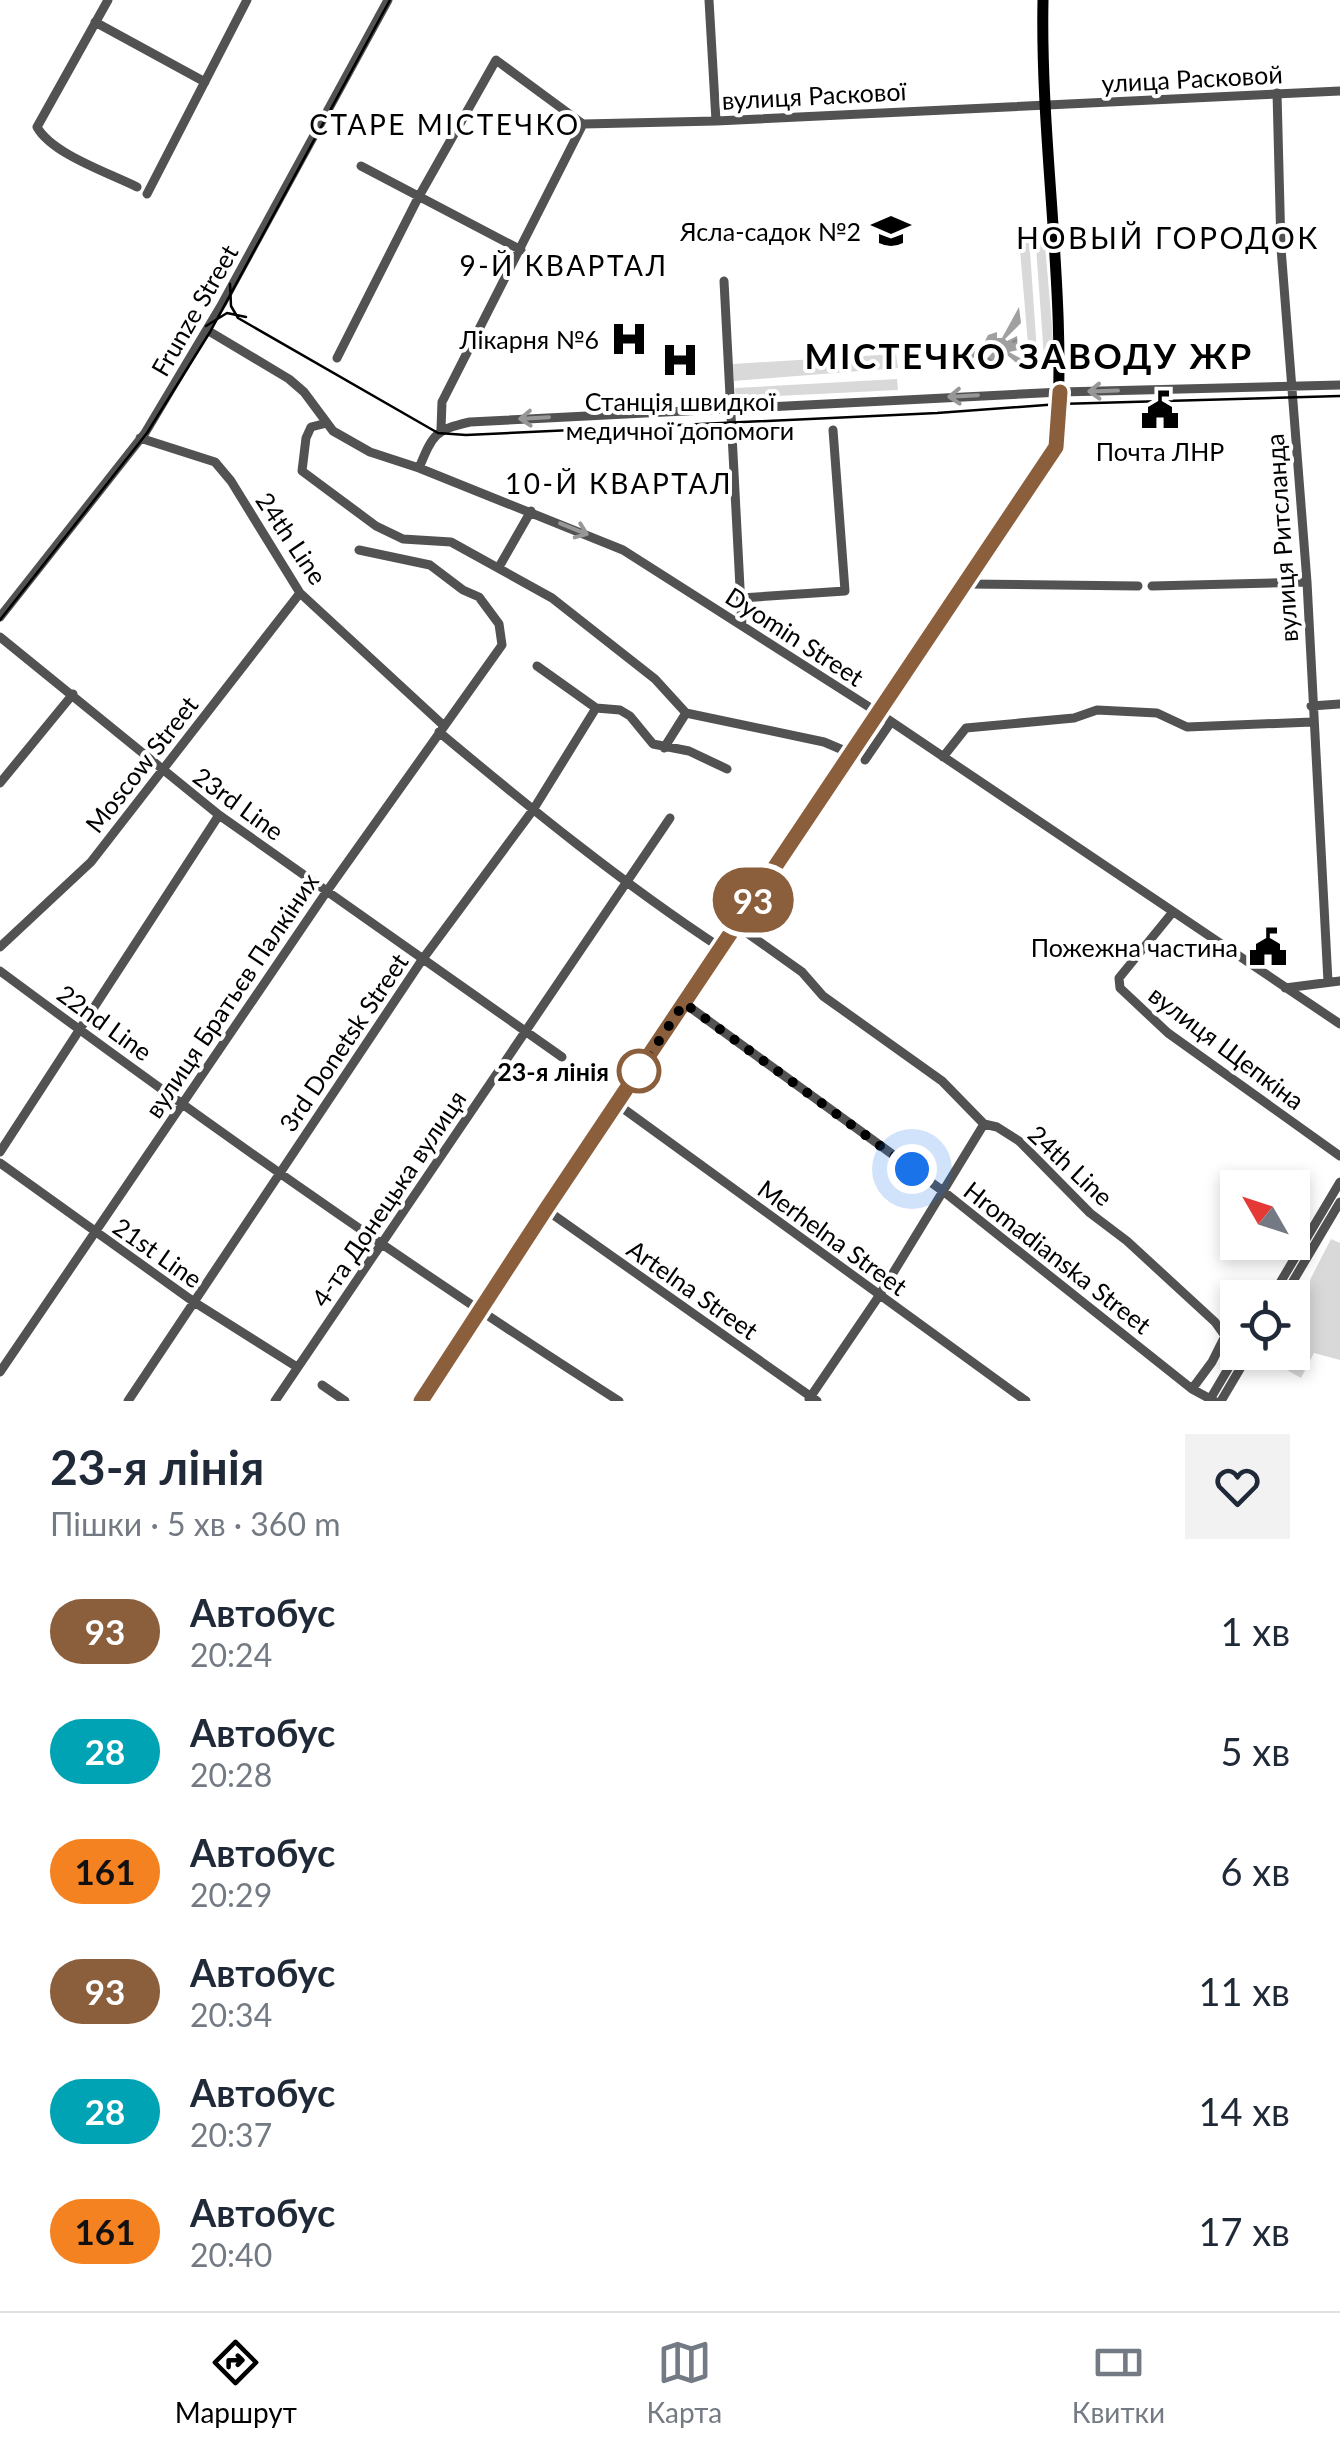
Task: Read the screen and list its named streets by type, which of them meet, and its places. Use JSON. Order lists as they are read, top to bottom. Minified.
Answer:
{"streets":{"street":["улица Расковой","вулиця Раскової","Frunze Street","24th Line","вулиця Ритсланда","Dyomin Street","Moscow Street","23rd Line","вулиця Братьєв Палкіних","22nd Line","3rd Donetsk Street","вулиця Щепкіна","4-та Донецька вулиця","Merhelna Street","21st Line","Hromadianska Street","Artelna Street"]},"crossings":[["улица Расковой","вулиця Раскової"],["улица Расковой","вулиця Ритсланда"],["Frunze Street","24th Line"],["Frunze Street","Dyomin Street"],["24th Line","Moscow Street"],["24th Line","вулиця Братьєв Палкіних"],["24th Line","3rd Donetsk Street"],["24th Line","4-та Донецька вулиця"],["24th Line","Hromadianska Street"],["Dyomin Street","вулиця Щепкіна"],["Moscow Street","23rd Line"],["23rd Line","вулиця Братьєв Палкіних"],["23rd Line","3rd Donetsk Street"],["23rd Line","4-та Донецька вулиця"],["вулиця Братьєв Палкіних","22nd Line"],["вулиця Братьєв Палкіних","21st Line"],["22nd Line","3rd Donetsk Street"],["22nd Line","4-та Донецька вулиця"],["3rd Donetsk Street","21st Line"],["4-та Донецька вулиця","21st Line"]],"districts":["СТАРЕ МІСТЕЧКО","НОВЫЙ ГОРОДОК","9-Й КВАРТАЛ","МІСТЕЧКО ЗАВОДУ ЖР","10-Й КВАРТАЛ"],"places":{"school or university":["Ясла-садок №2"],"hospital":["Лікарня №6","Станція швидкої медичної допомоги"],"public building":["Почта ЛНР","Пожежна частина"],"other":["23-я лінія"]},"lines":["bus line 93"],"north":"top left","page":{"on_map":"93","heading":["23-я лінія","Пішки · 5 хв · 360 m"],"list":[{"mark":"93","name":"Автобус","note":"20:24","value":"1 хв"},{"mark":"28","name":"Автобус","note":"20:28","value":"5 хв"},{"mark":"161","name":"Автобус","note":"20:29","value":"6 хв"},{"mark":"93","name":"Автобус","note":"20:34","value":"11 хв"},{"mark":"28","name":"Автобус","note":"20:37","value":"14 хв"},{"mark":"161","name":"Автобус","note":"20:40","value":"17 хв"}],"tabs":["Маршрут","Карта","Квитки"]}}
